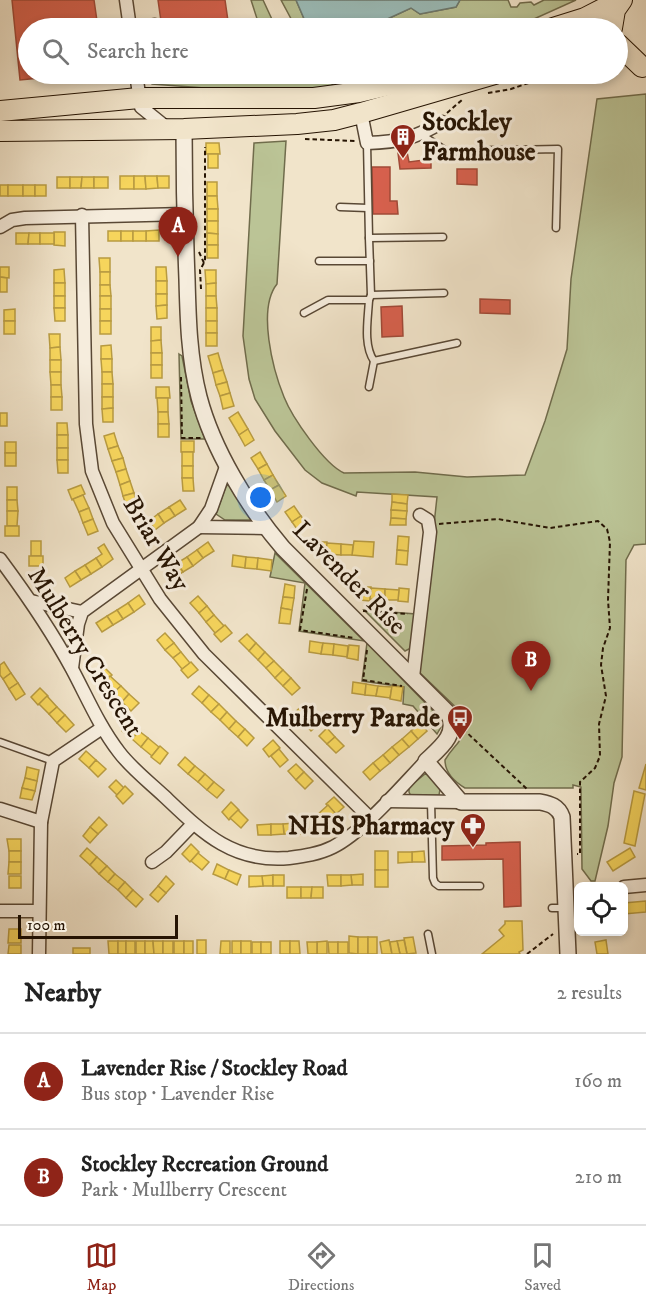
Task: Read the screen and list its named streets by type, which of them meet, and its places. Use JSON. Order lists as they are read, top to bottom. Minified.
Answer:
{"streets":{"street":["Briar Way","Lavender Rise","Mulberry Crescent"]},"crossings":[["Briar Way","Mulberry Crescent"]],"places":{"building":["Stockley Farmhouse"],"bus stop":["Mulberry Parade"],"pharmacy":["NHS Pharmacy"]},"scale_bar":"100 m","page":{"search":"Search here","pins":["A","B"],"scale":"100 m","heading":["Nearby","2 results"],"list":[{"mark":"A","name":"Lavender Rise / Stockley Road","note":"Bus stop · Lavender Rise","value":"160 m"},{"mark":"B","name":"Stockley Recreation Ground","note":"Park · Mullberry Crescent","value":"210 m"}],"nav":["Map","Directions","Saved"]}}
